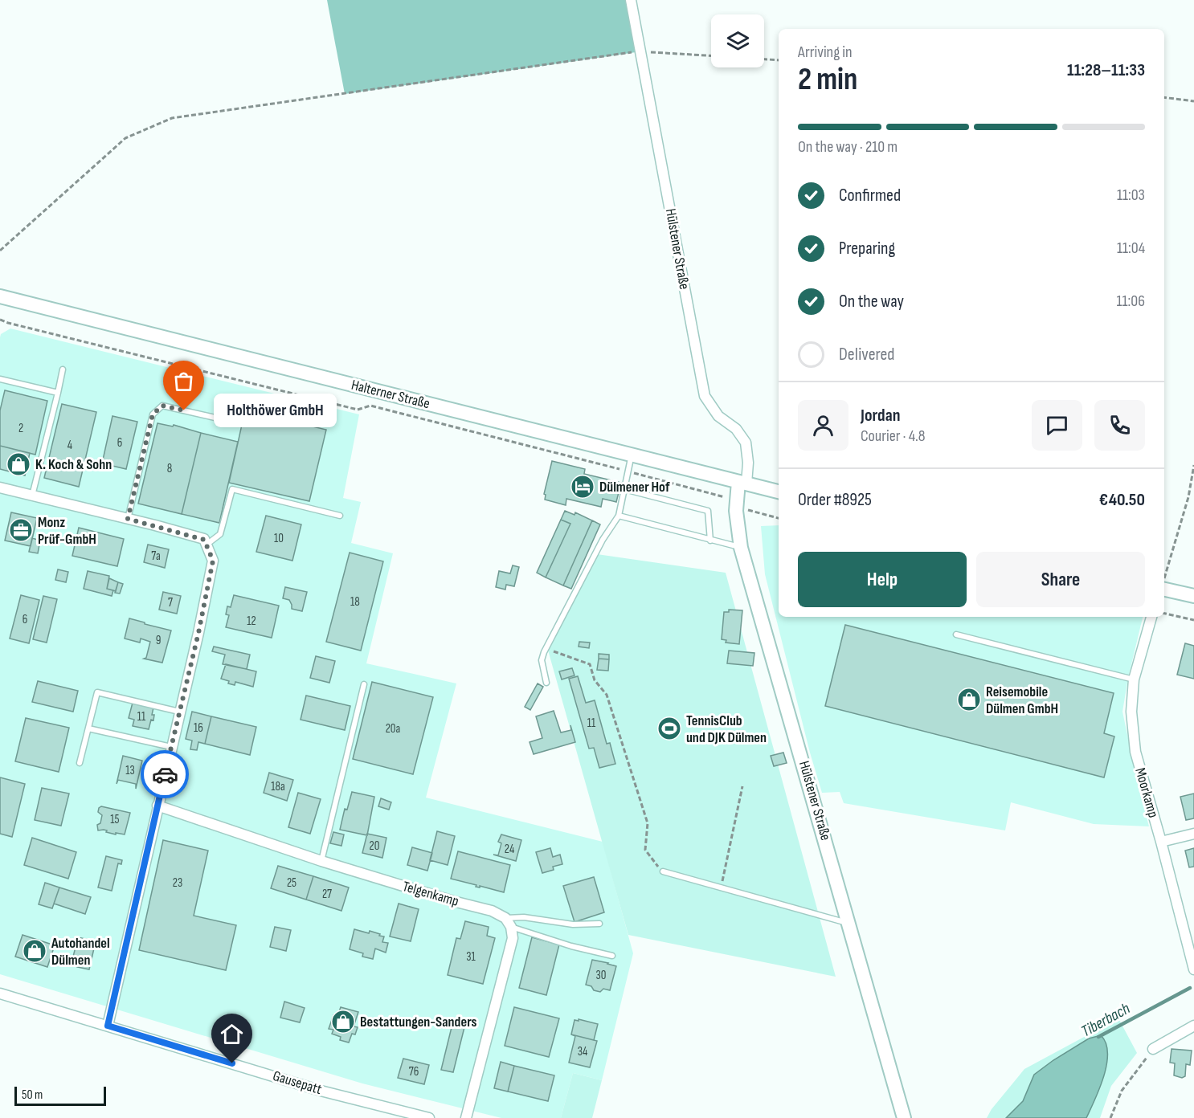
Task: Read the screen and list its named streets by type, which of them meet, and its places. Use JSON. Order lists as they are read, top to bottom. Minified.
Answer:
{"streets":{"main road":["Hülstener Straße","Halterner Straße"],"street":["Moorkamp","Telgenkamp","Gausepatt"]},"crossings":[["Hülstener Straße","Halterner Straße"]],"water":["Tiberbach"],"places":{"other":["Holthöwer GmbH"],"shop":["K. Koch & Sohn","Reisemobile Dülmen GmbH","Autohandel Dülmen","Bestattungen-Sanders"],"hotel":["Dülmener Hof"],"office":["Monz Prüf-GmbH"],"sports":["TennisClub und DJK Dülmen"]},"house_numbers":["2","6","4","8","10","7a","18","7","6","12","9","11","11","16","20a","13","18a","15","20","24","23","25","27","31","30","34","76"],"scale_bar":"50 m","page":{"heading":["2 min","Arriving in","11:28–11:33"],"panel":["Jordan","Courier · 4.8","Order #8925","€40.50"],"bar":"On the way · 210 m","list":[["Confirmed","11:03"],["Preparing","11:04"],["On the way","11:06"],"Delivered"],"bubble":"Holthöwer GmbH","buttons":["Help","Share"],"scale":"50 m"}}
